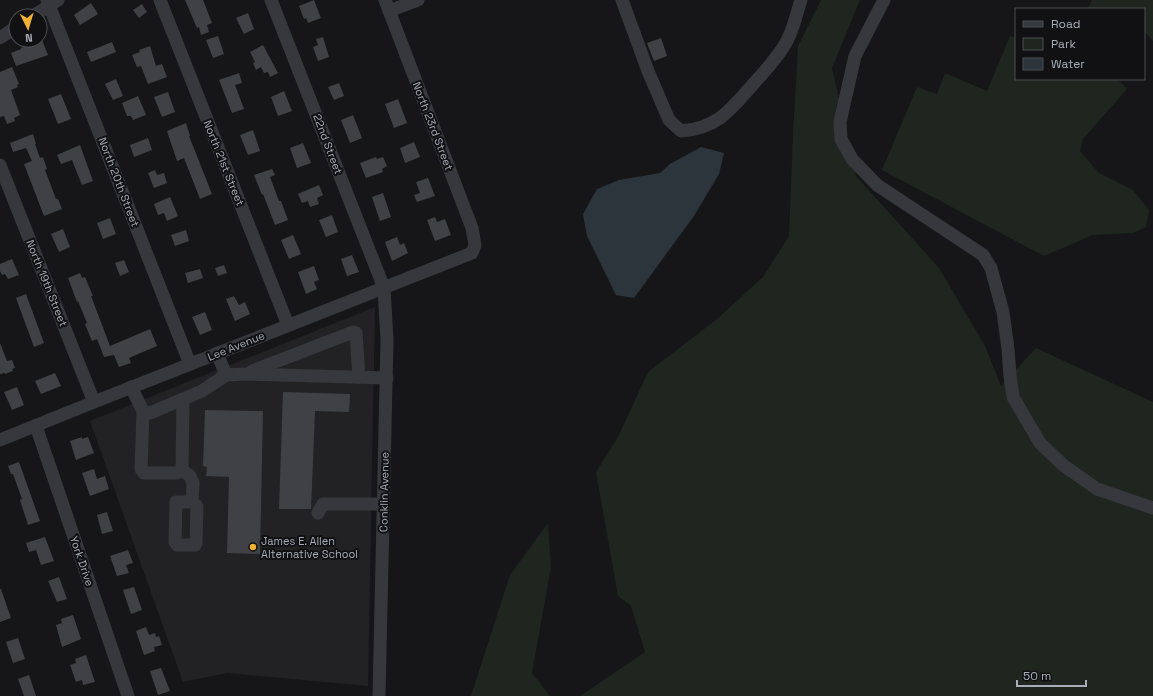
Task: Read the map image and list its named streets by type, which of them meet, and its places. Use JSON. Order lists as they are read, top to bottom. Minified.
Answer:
{"streets":{"street":["North 23rd Street","22nd Street","North 21st Street","North 20th Street","North 19th Street","Lee Avenue","Conklin Avenue","York Drive"]},"crossings":[["North 23rd Street","Lee Avenue"],["22nd Street","Lee Avenue"],["22nd Street","Conklin Avenue"],["North 21st Street","Lee Avenue"],["North 20th Street","Lee Avenue"],["North 19th Street","Lee Avenue"],["Lee Avenue","Conklin Avenue"],["Lee Avenue","York Drive"]],"places":["James E. Allen Alternative School"],"legend":["Road","Park","Water"],"scale_bar":"50 m","north":"bottom"}
